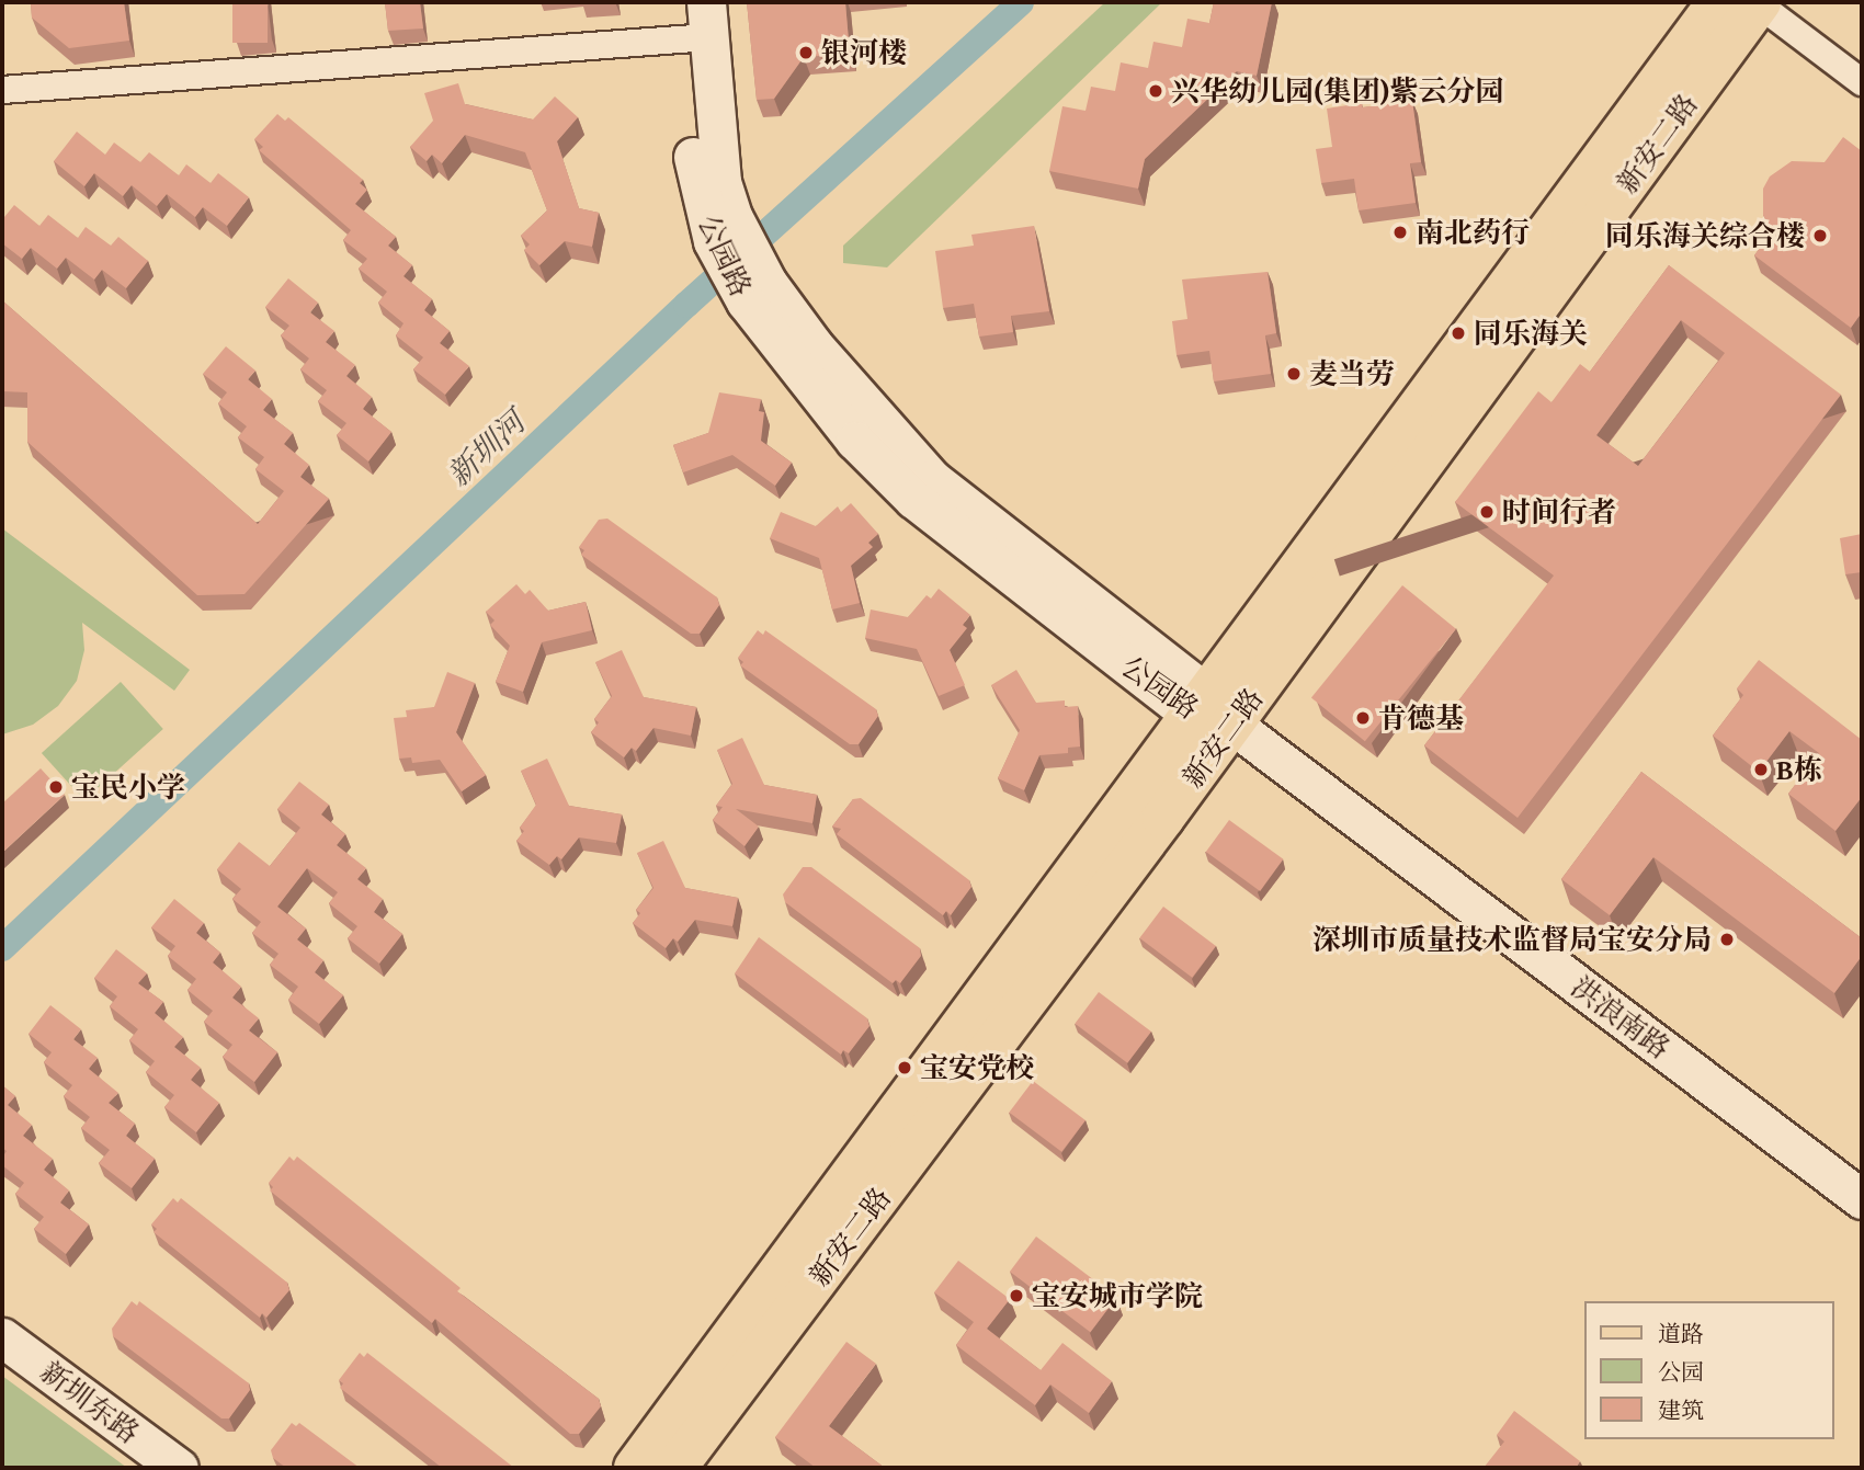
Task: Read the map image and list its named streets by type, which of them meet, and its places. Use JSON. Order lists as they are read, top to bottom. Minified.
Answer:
{"streets":{"main road":["新安二路","公园路","洪浪南路","新圳东路"]},"crossings":[["新安二路","公园路"],["新安二路","洪浪南路"],["公园路","洪浪南路"]],"water":["新圳河"],"places":["银河楼","兴华幼儿园(集团)紫云分园","南北药行","同乐海关综合楼","同乐海关","麦当劳","时间行者","肯德基","B栋","宝民小学","深圳市质量技术监督局宝安分局","宝安党校","宝安城市学院"],"legend":["道路","公园","建筑"]}
